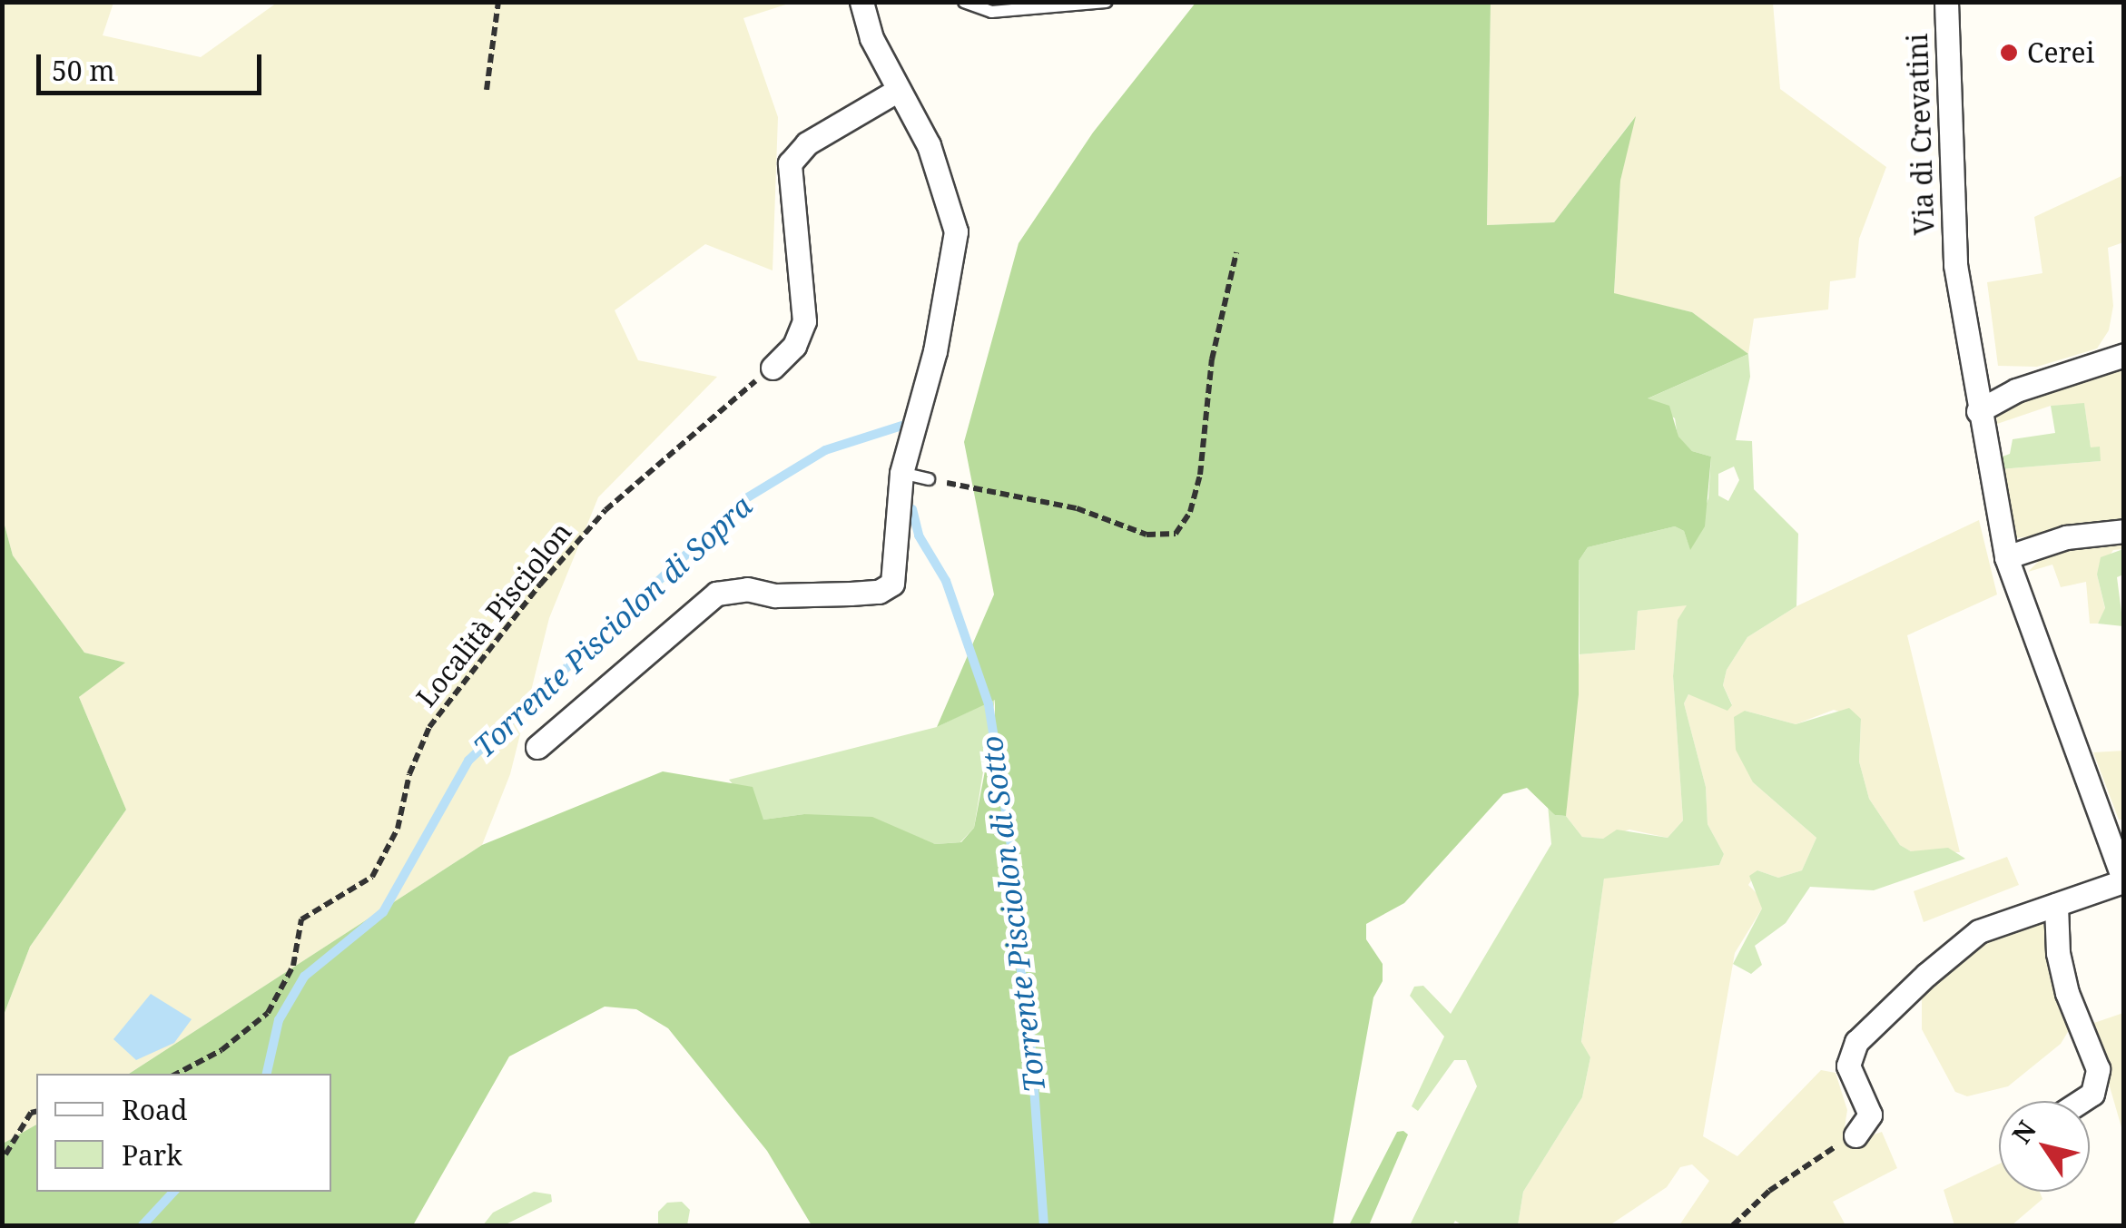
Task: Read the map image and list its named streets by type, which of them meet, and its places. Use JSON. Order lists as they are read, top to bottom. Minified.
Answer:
{"streets":{"street":["Via di Crevatini"],"path":["Località Pisciolon"]},"water":["Torrente Pisciolon di Sopra","Torrente Pisciolon di Sotto"],"places":["Cerei"],"legend":["Road","Park"],"scale_bar":"50 m","north":"top left"}
